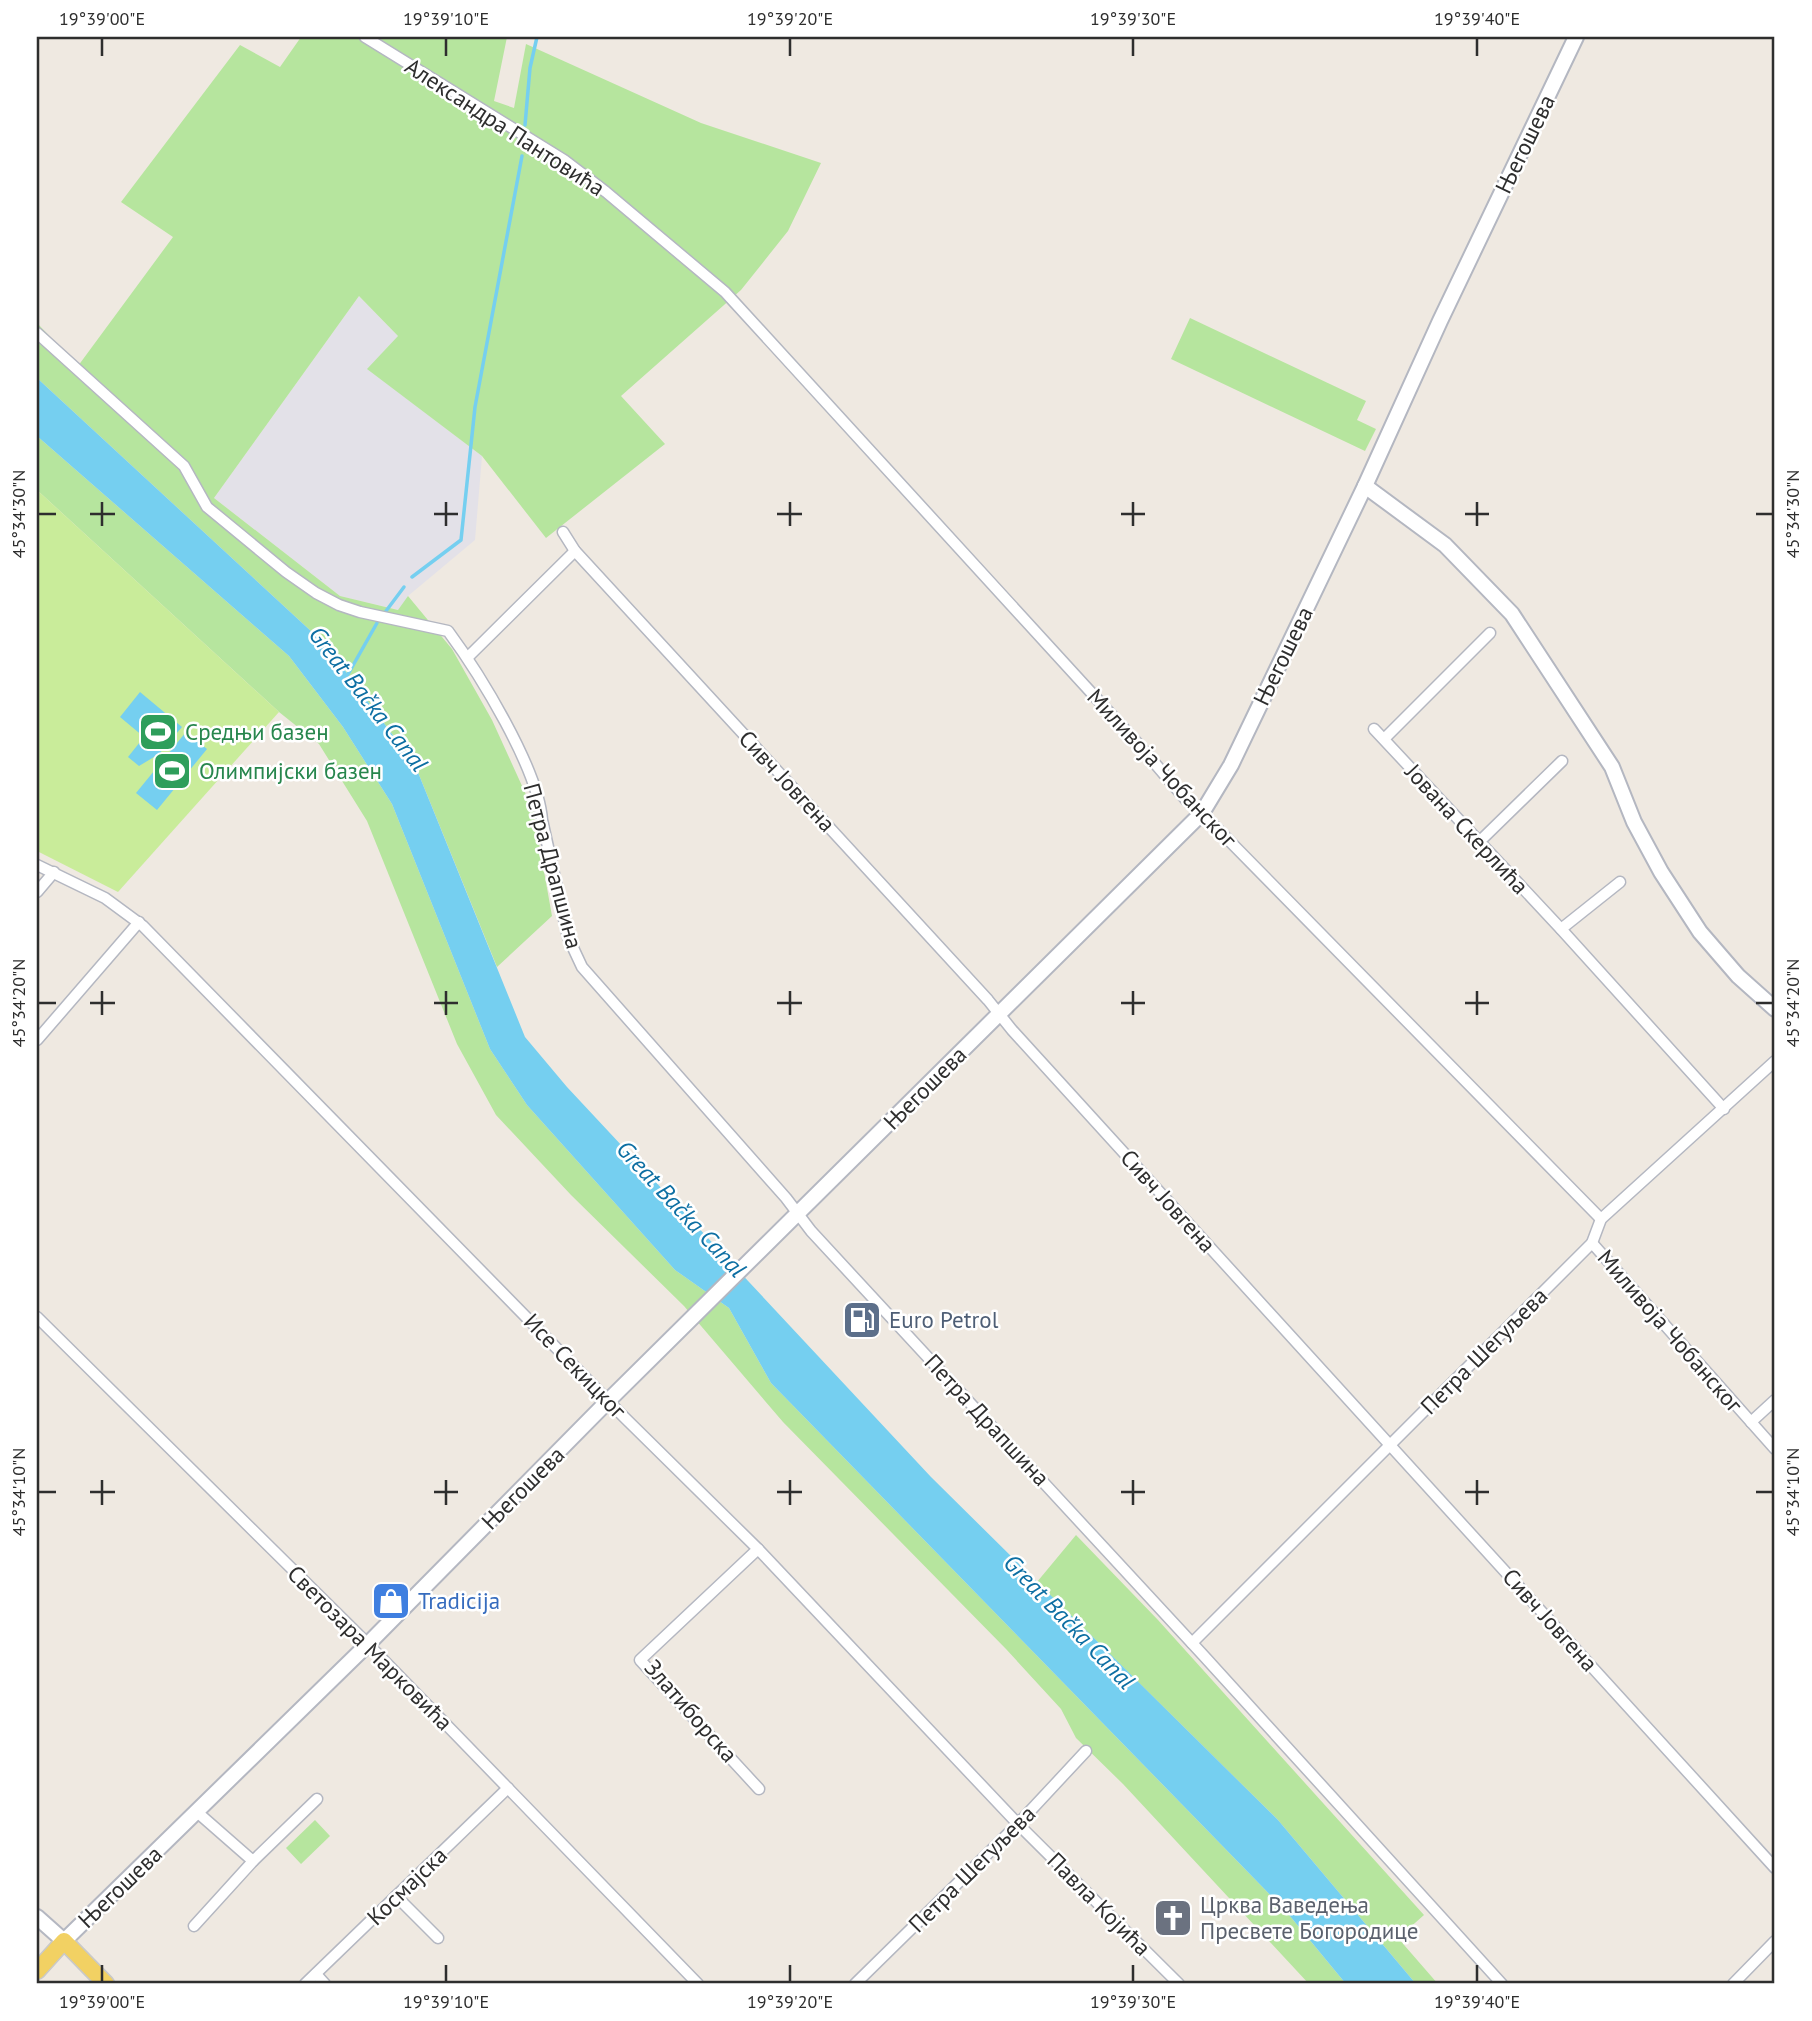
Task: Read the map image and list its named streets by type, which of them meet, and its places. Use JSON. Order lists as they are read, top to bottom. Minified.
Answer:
{"streets":{"main road":["Његошева"],"street":["Александра Пантовића","Миливоја Чобанског","Сивч Јовгена","Јована Скерлића","Петра Драпшина","Петра Шегуљева","Исе Секицког","Светозара Марковића","Златиборска","Космајска","Павла Којића"]},"crossings":[["Александра Пантовића","Миливоја Чобанског"],["Његошева","Миливоја Чобанског"],["Његошева","Сивч Јовгена"],["Његошева","Петра Драпшина"],["Његошева","Исе Секицког"],["Његошева","Светозара Марковића"],["Миливоја Чобанског","Петра Шегуљева"],["Сивч Јовгена","Петра Шегуљева"],["Јована Скерлића","Петра Шегуљева"],["Петра Драпшина","Петра Шегуљева"],["Петра Шегуљева","Исе Секицког"],["Петра Шегуљева","Павла Којића"],["Исе Секицког","Златиборска"],["Исе Секицког","Павла Којића"],["Светозара Марковића","Космајска"]],"water":["Great Bačka Canal"],"places":{"sports":["Средњи базен","Олимпијски базен"],"fuel station":["Euro Petrol"],"shop":["Tradicija"],"church":["Црква Ваведења Пресвете Богородице"]},"coordinates":["19°39'00\"E","19°39'10\"E","19°39'20\"E","19°39'30\"E","19°39'40\"E","45°34'30\"N","45°34'20\"N","45°34'10\"N"]}
